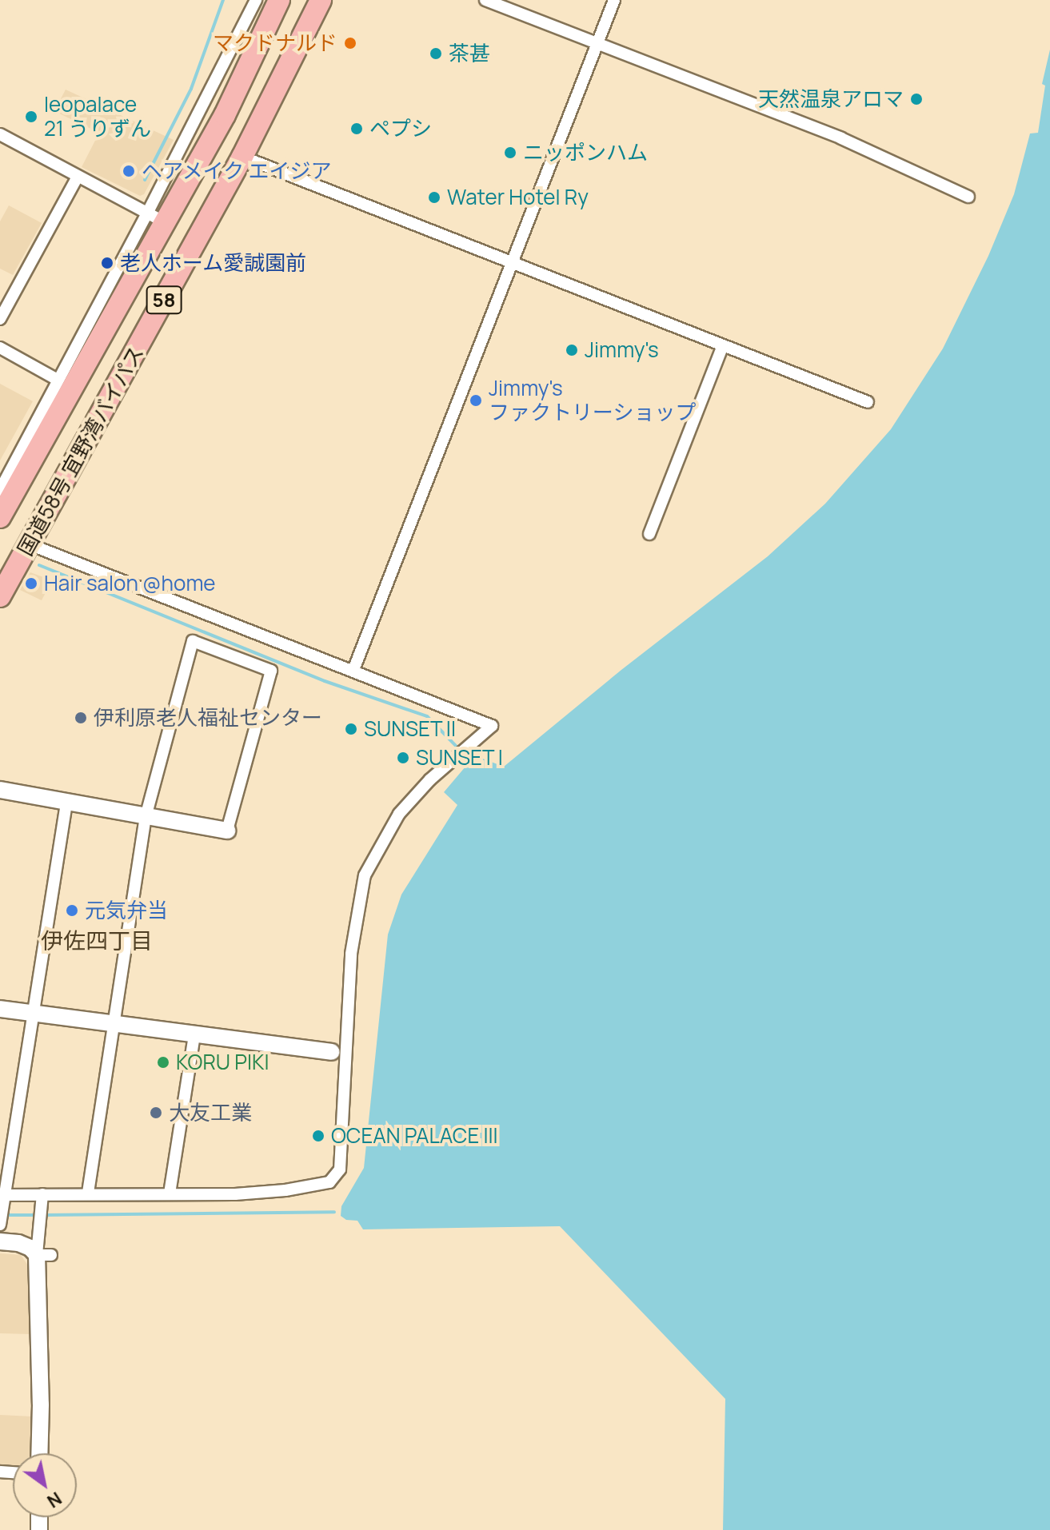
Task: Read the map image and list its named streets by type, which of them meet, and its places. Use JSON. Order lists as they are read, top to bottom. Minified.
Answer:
{"streets":{"highway":["58","国道58号 宜野湾バイパス"]},"districts":["伊佐四丁目"],"places":["マクドナルド","茶甚","天然温泉アロマ","leopalace 21 うりずん","ペプシ","ニッポンハム","ヘアメイク エイジア","Water Hotel Ry","老人ホーム愛誠園前","Jimmy's","Jimmy's ファクトリーショップ","Hair salon @home","伊利原老人福祉センター","SUNSET II","SUNSET I","元気弁当","KORU PIKI","大友工業","OCEAN PALACE III"],"north":"bottom right"}
